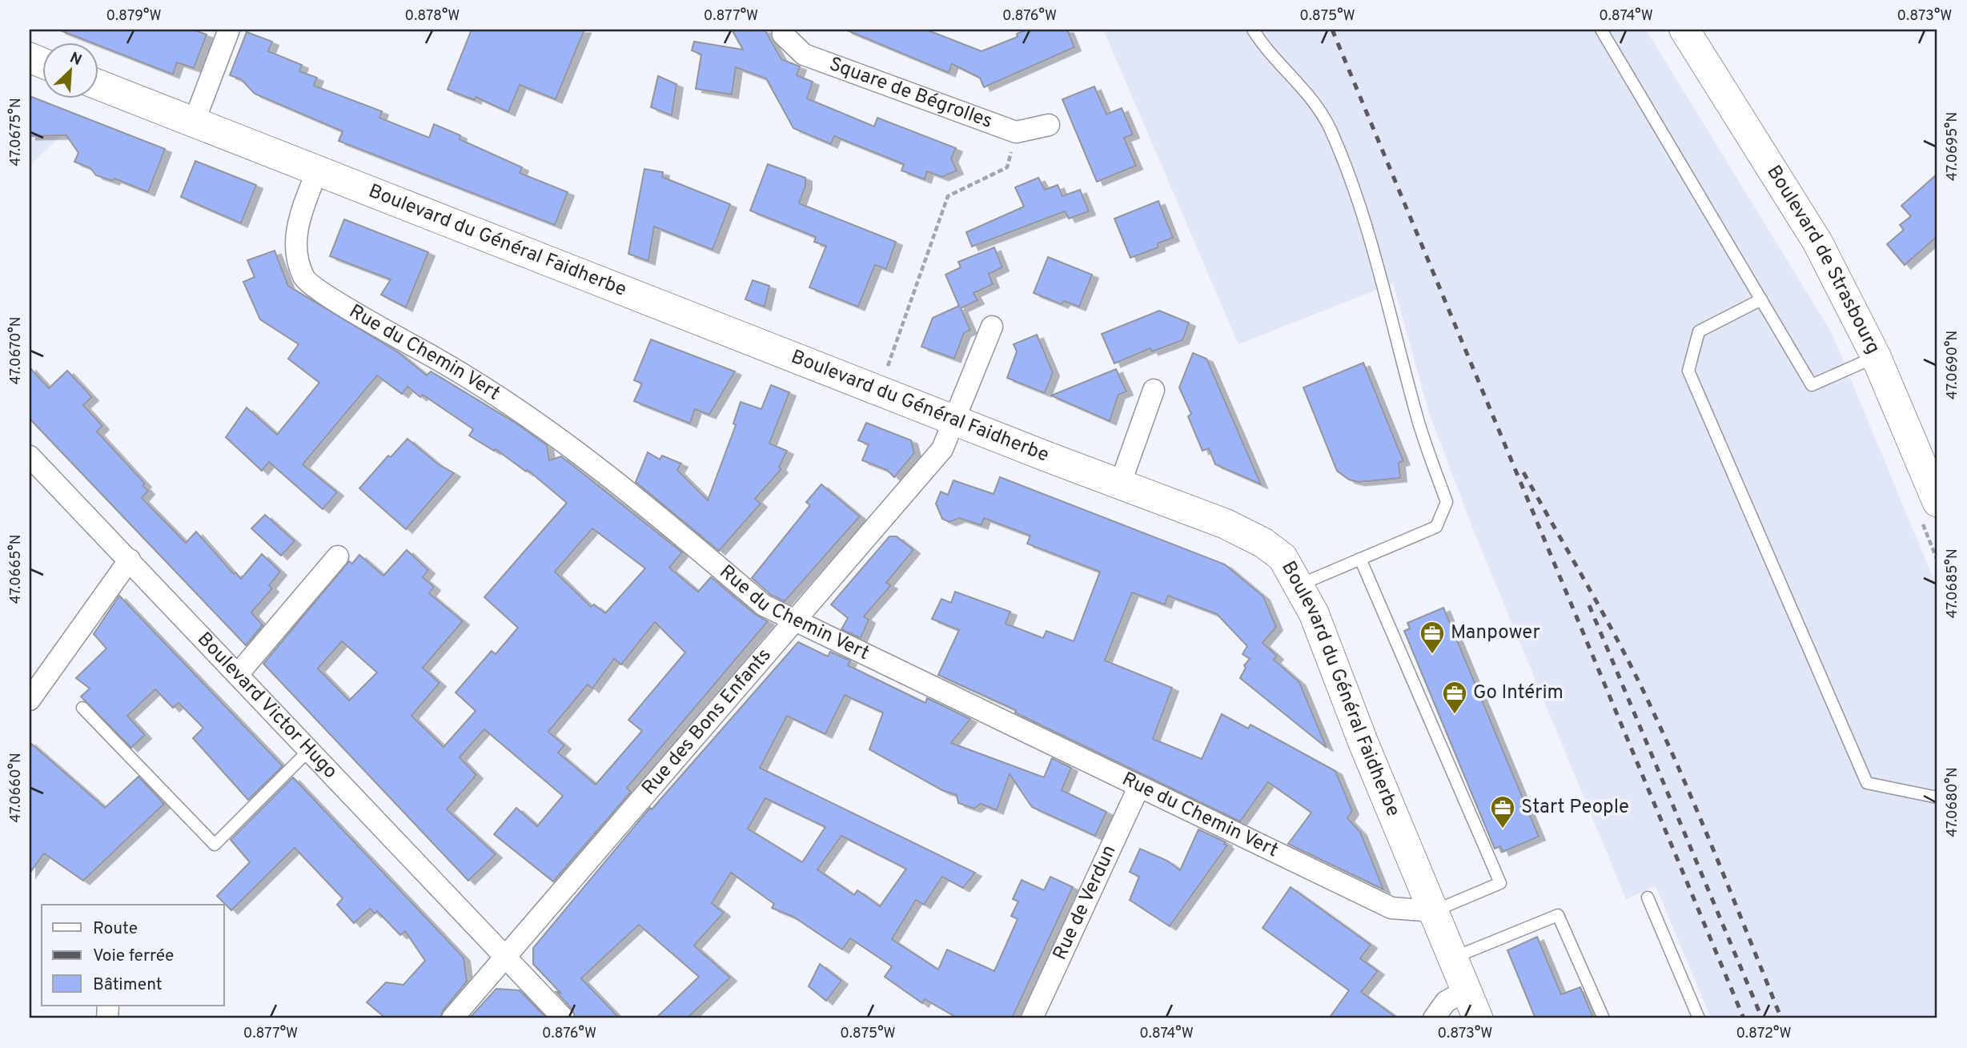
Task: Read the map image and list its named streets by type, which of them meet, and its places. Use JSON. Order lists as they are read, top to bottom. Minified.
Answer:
{"streets":{"main road":["Boulevard du Général Faidherbe","Boulevard de Strasbourg"],"street":["Square de Bégrolles","Rue du Chemin Vert","Boulevard Victor Hugo","Rue des Bons Enfants","Rue de Verdun"]},"crossings":[["Boulevard du Général Faidherbe","Rue du Chemin Vert"],["Boulevard du Général Faidherbe","Rue des Bons Enfants"],["Rue du Chemin Vert","Rue des Bons Enfants"],["Rue du Chemin Vert","Rue de Verdun"],["Boulevard Victor Hugo","Rue des Bons Enfants"]],"places":{"office":["Manpower","Go Intérim","Start People"]},"legend":["Route","Voie ferrée","Bâtiment"],"north":"top right","coordinates":["0.879°W","0.878°W","0.877°W","0.876°W","0.875°W","0.874°W","0.873°W","47.0675°N","47.0695°N","47.0670°N","47.0690°N","47.0665°N","47.0685°N","47.0660°N","47.0680°N","0.872°W"]}
